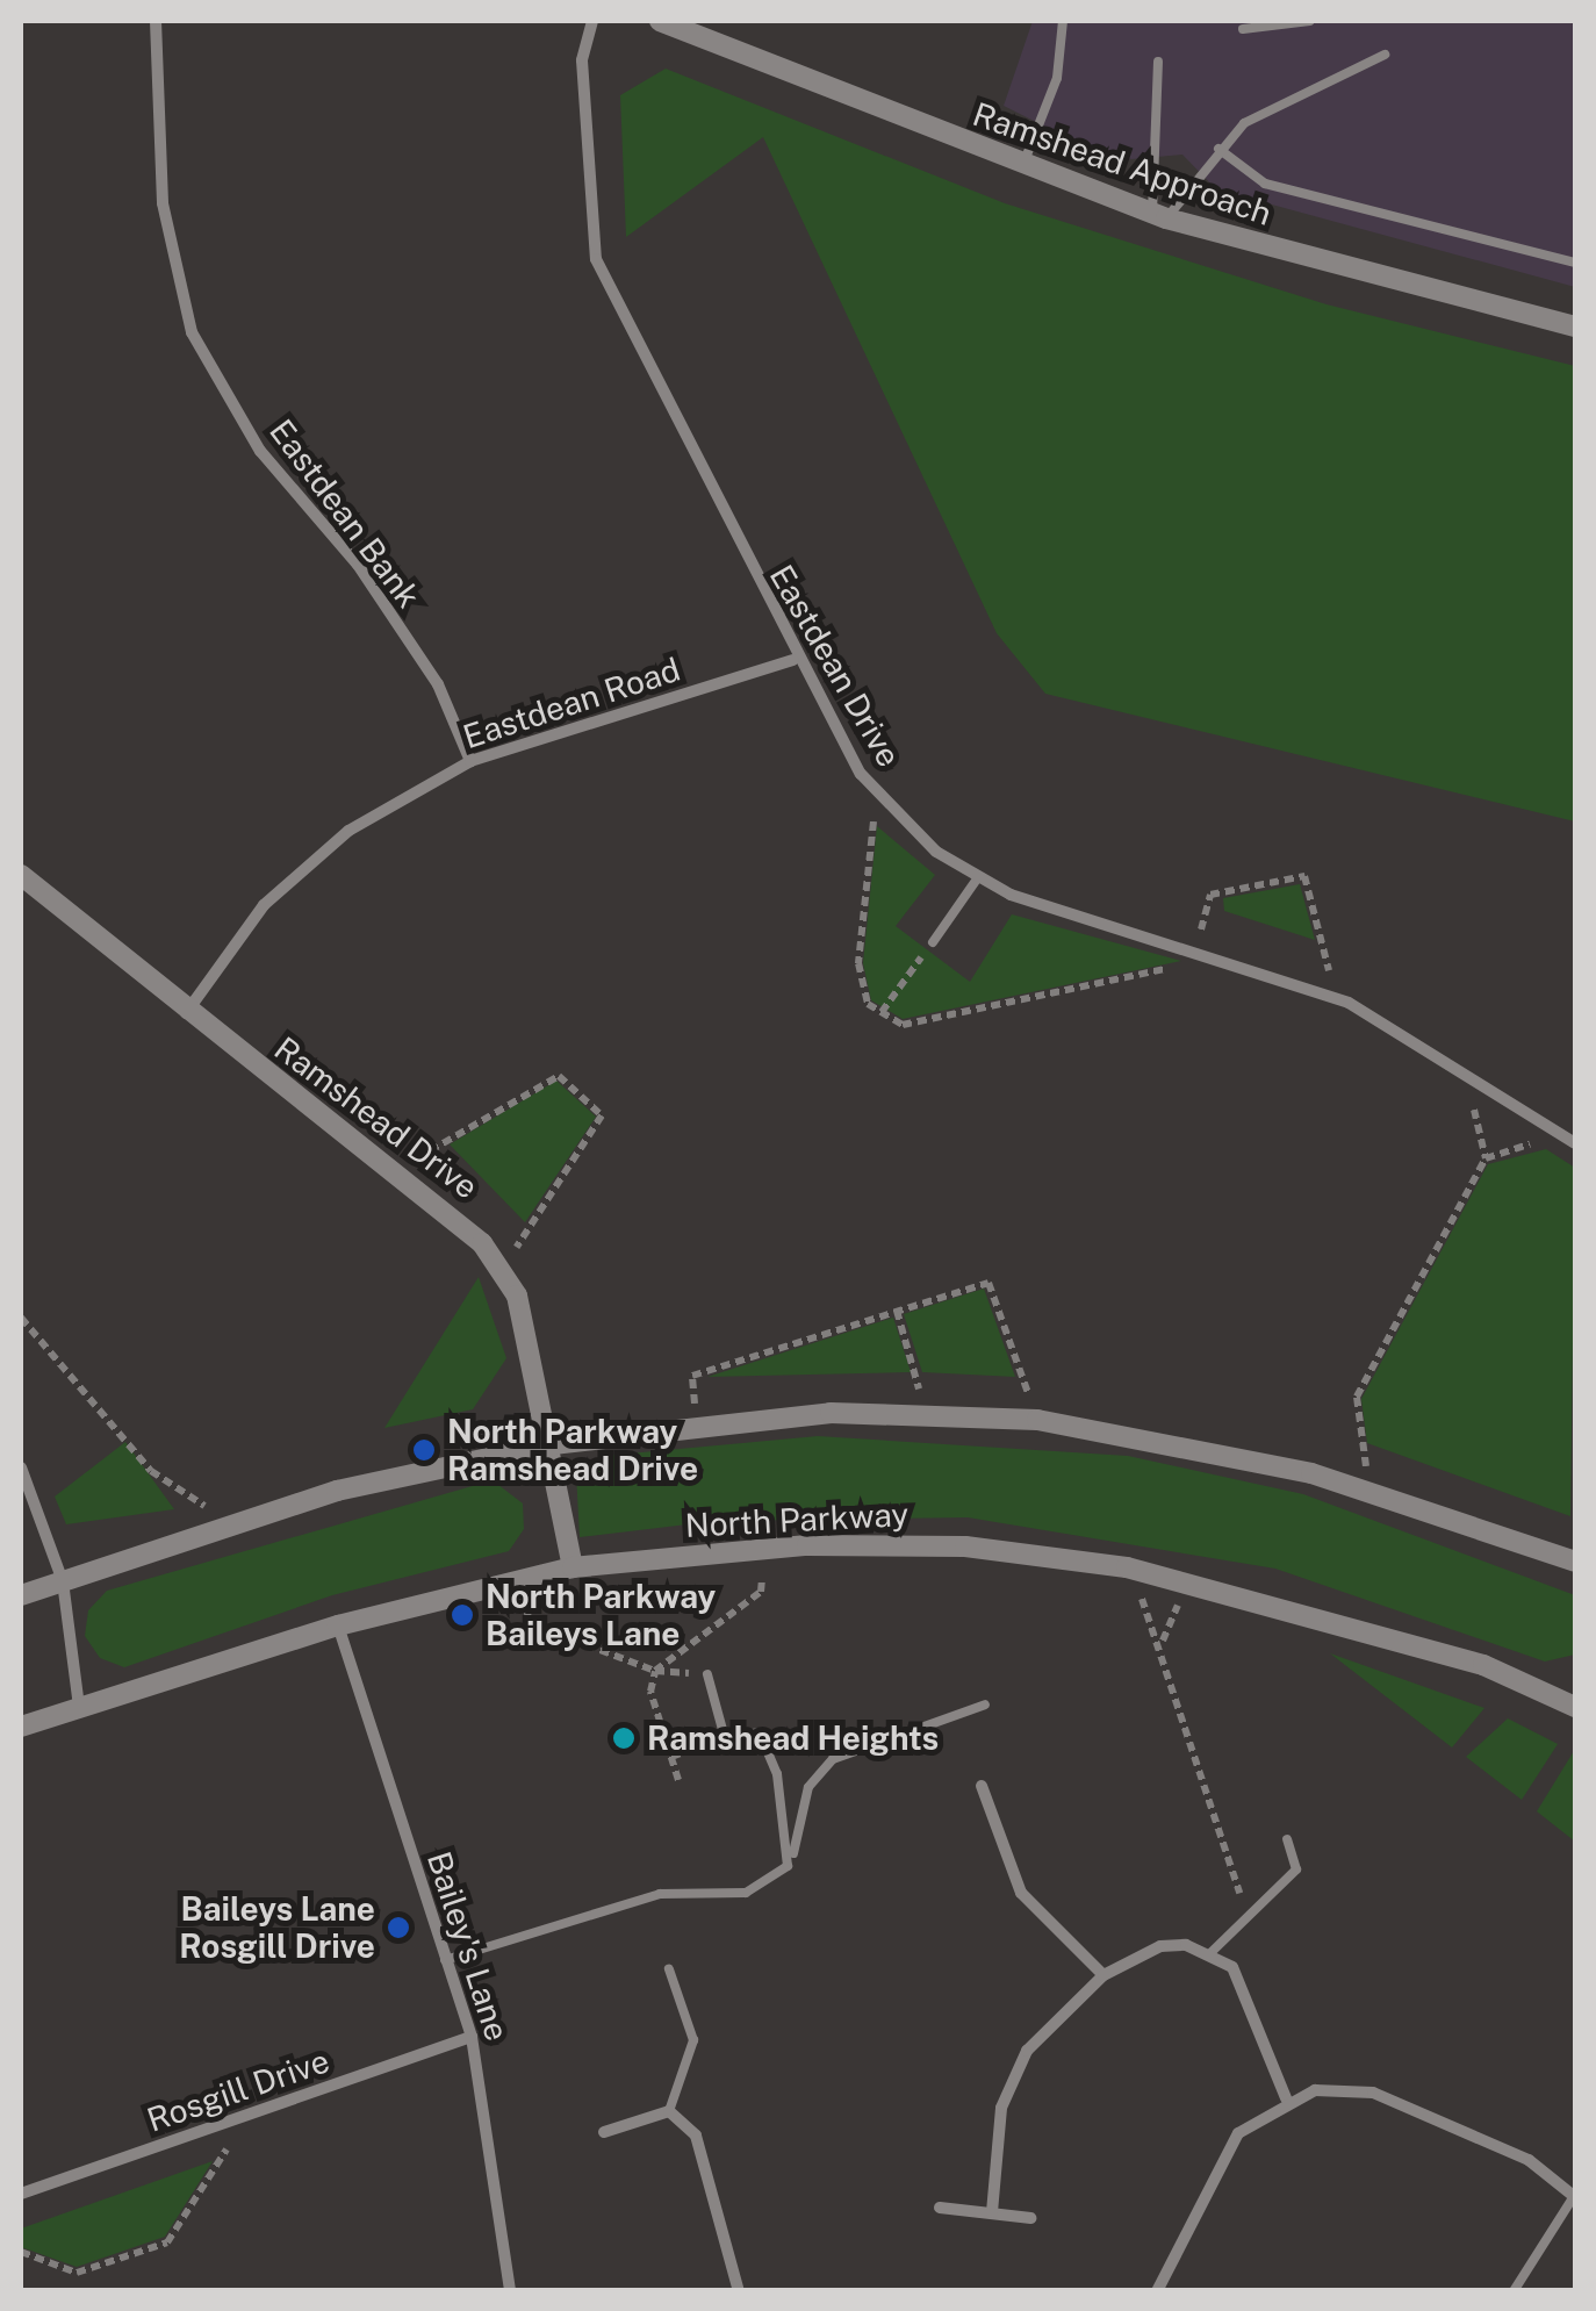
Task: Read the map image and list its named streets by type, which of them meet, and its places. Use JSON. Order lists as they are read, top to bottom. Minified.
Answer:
{"streets":{"street":["Ramshead Approach","Eastdean Bank","Eastdean Drive","Eastdean Road","Ramshead Drive","North Parkway","Bailey's Lane","Rosgill Drive"]},"crossings":[["Eastdean Bank","Eastdean Road"],["Eastdean Drive","Eastdean Road"],["Eastdean Road","Ramshead Drive"],["Ramshead Drive","North Parkway"],["North Parkway","Bailey's Lane"],["Bailey's Lane","Rosgill Drive"]],"places":["North Parkway Ramshead Drive","North Parkway Baileys Lane","Ramshead Heights","Baileys Lane Rosgill Drive"]}
